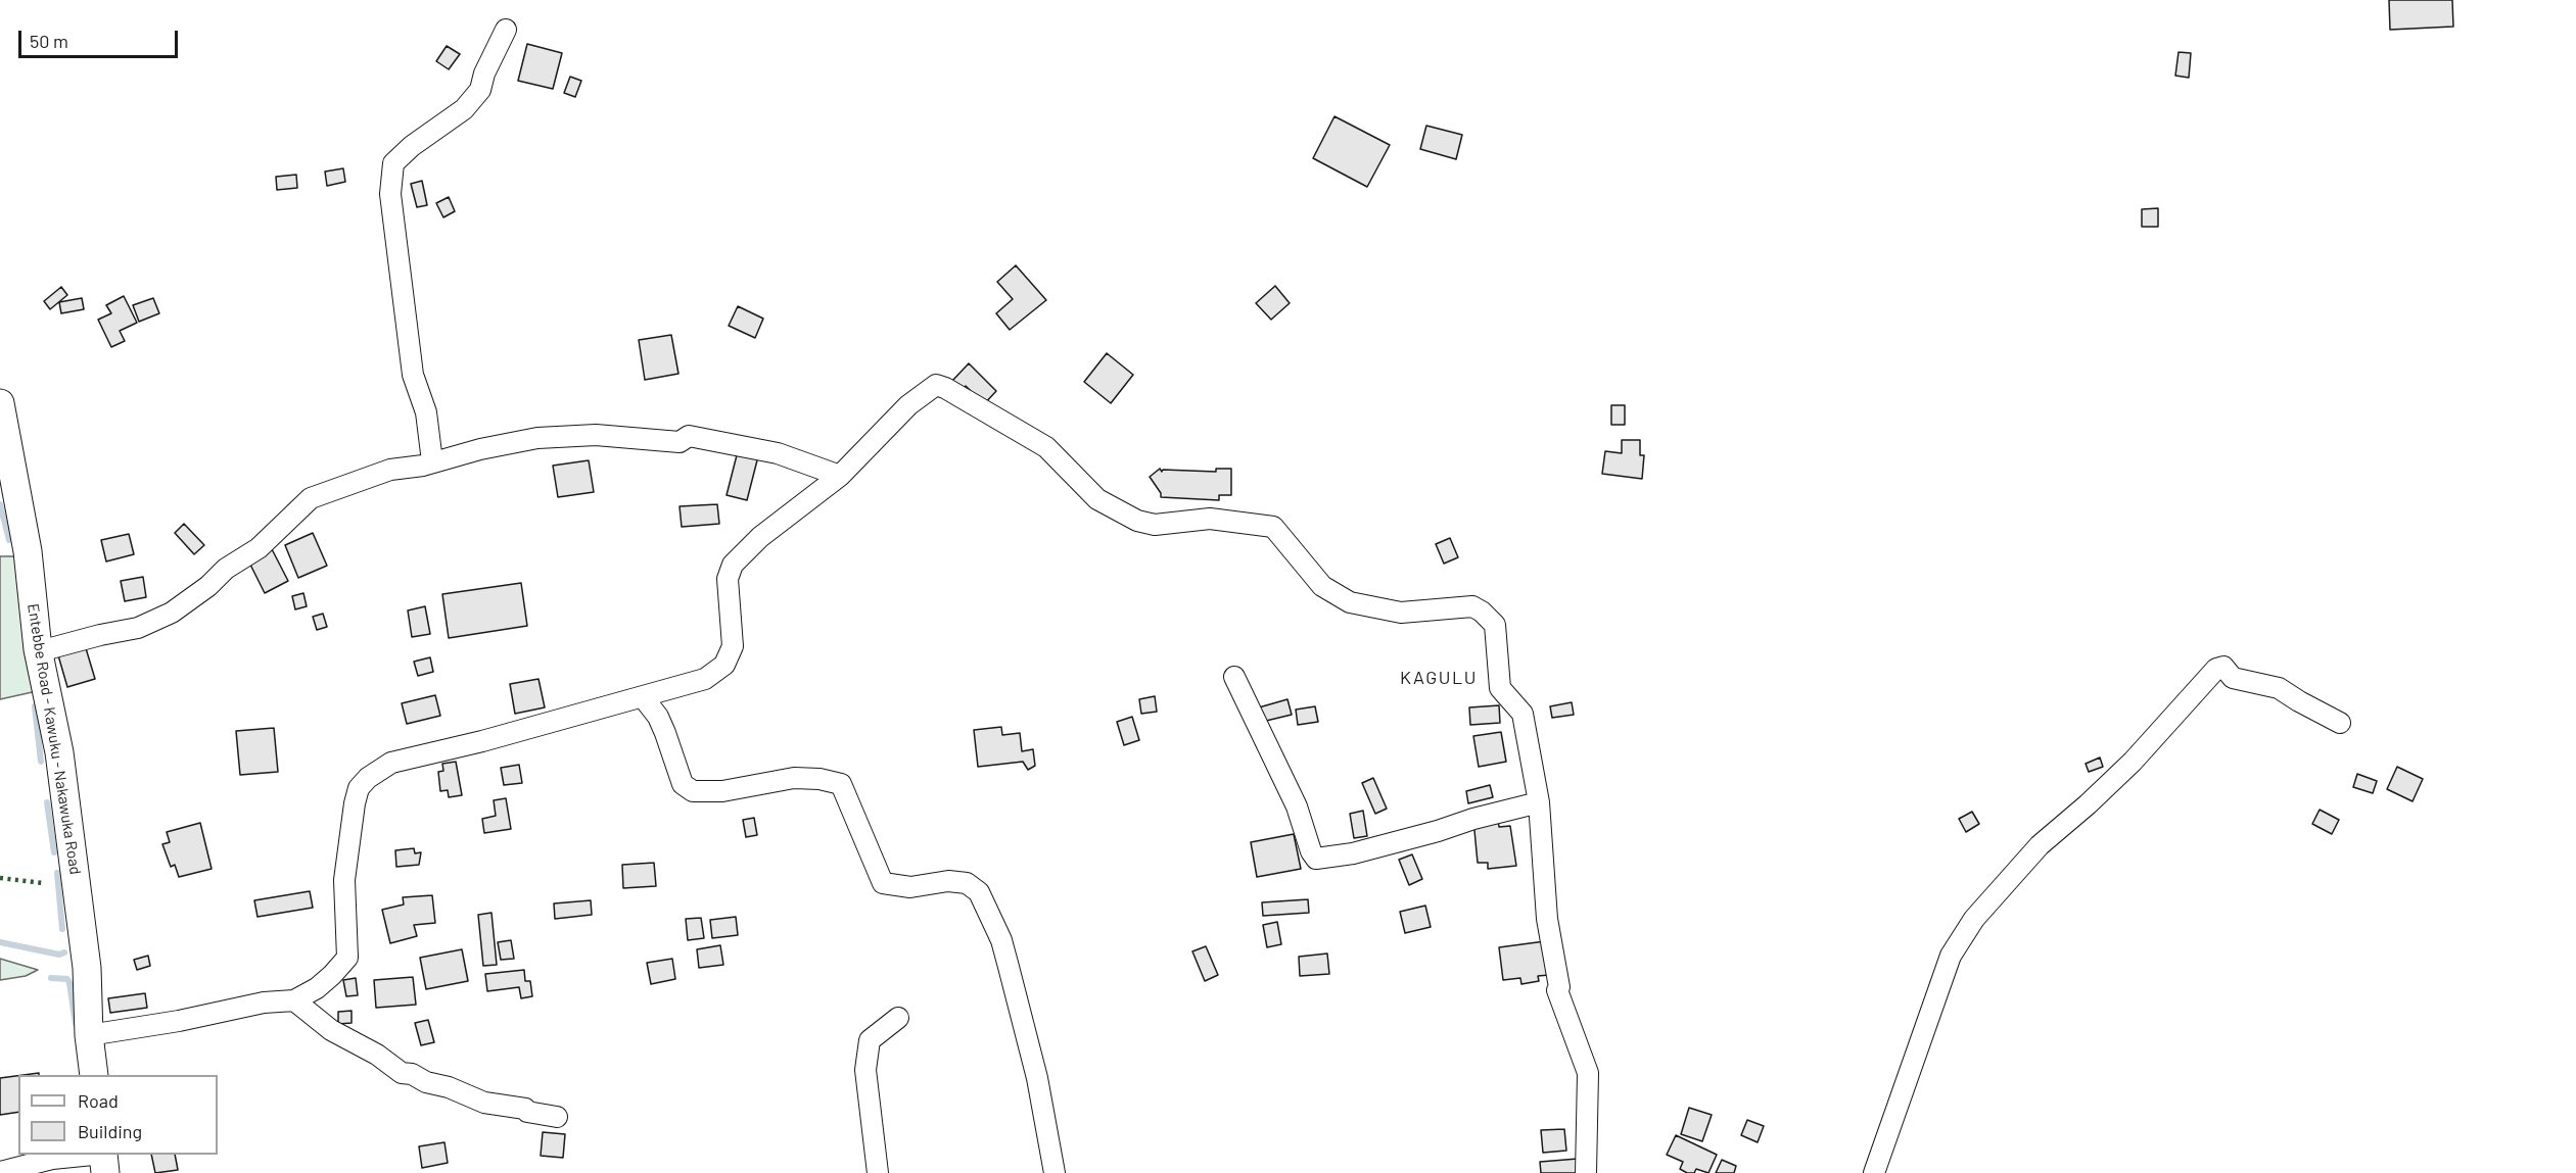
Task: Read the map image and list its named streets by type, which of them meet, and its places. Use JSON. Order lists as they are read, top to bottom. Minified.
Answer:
{"streets":{"main road":["Entebbe Road - Kawuku - Nakawuka Road"]},"districts":["KAGULU"],"legend":["Road","Building"],"scale_bar":"50 m"}
